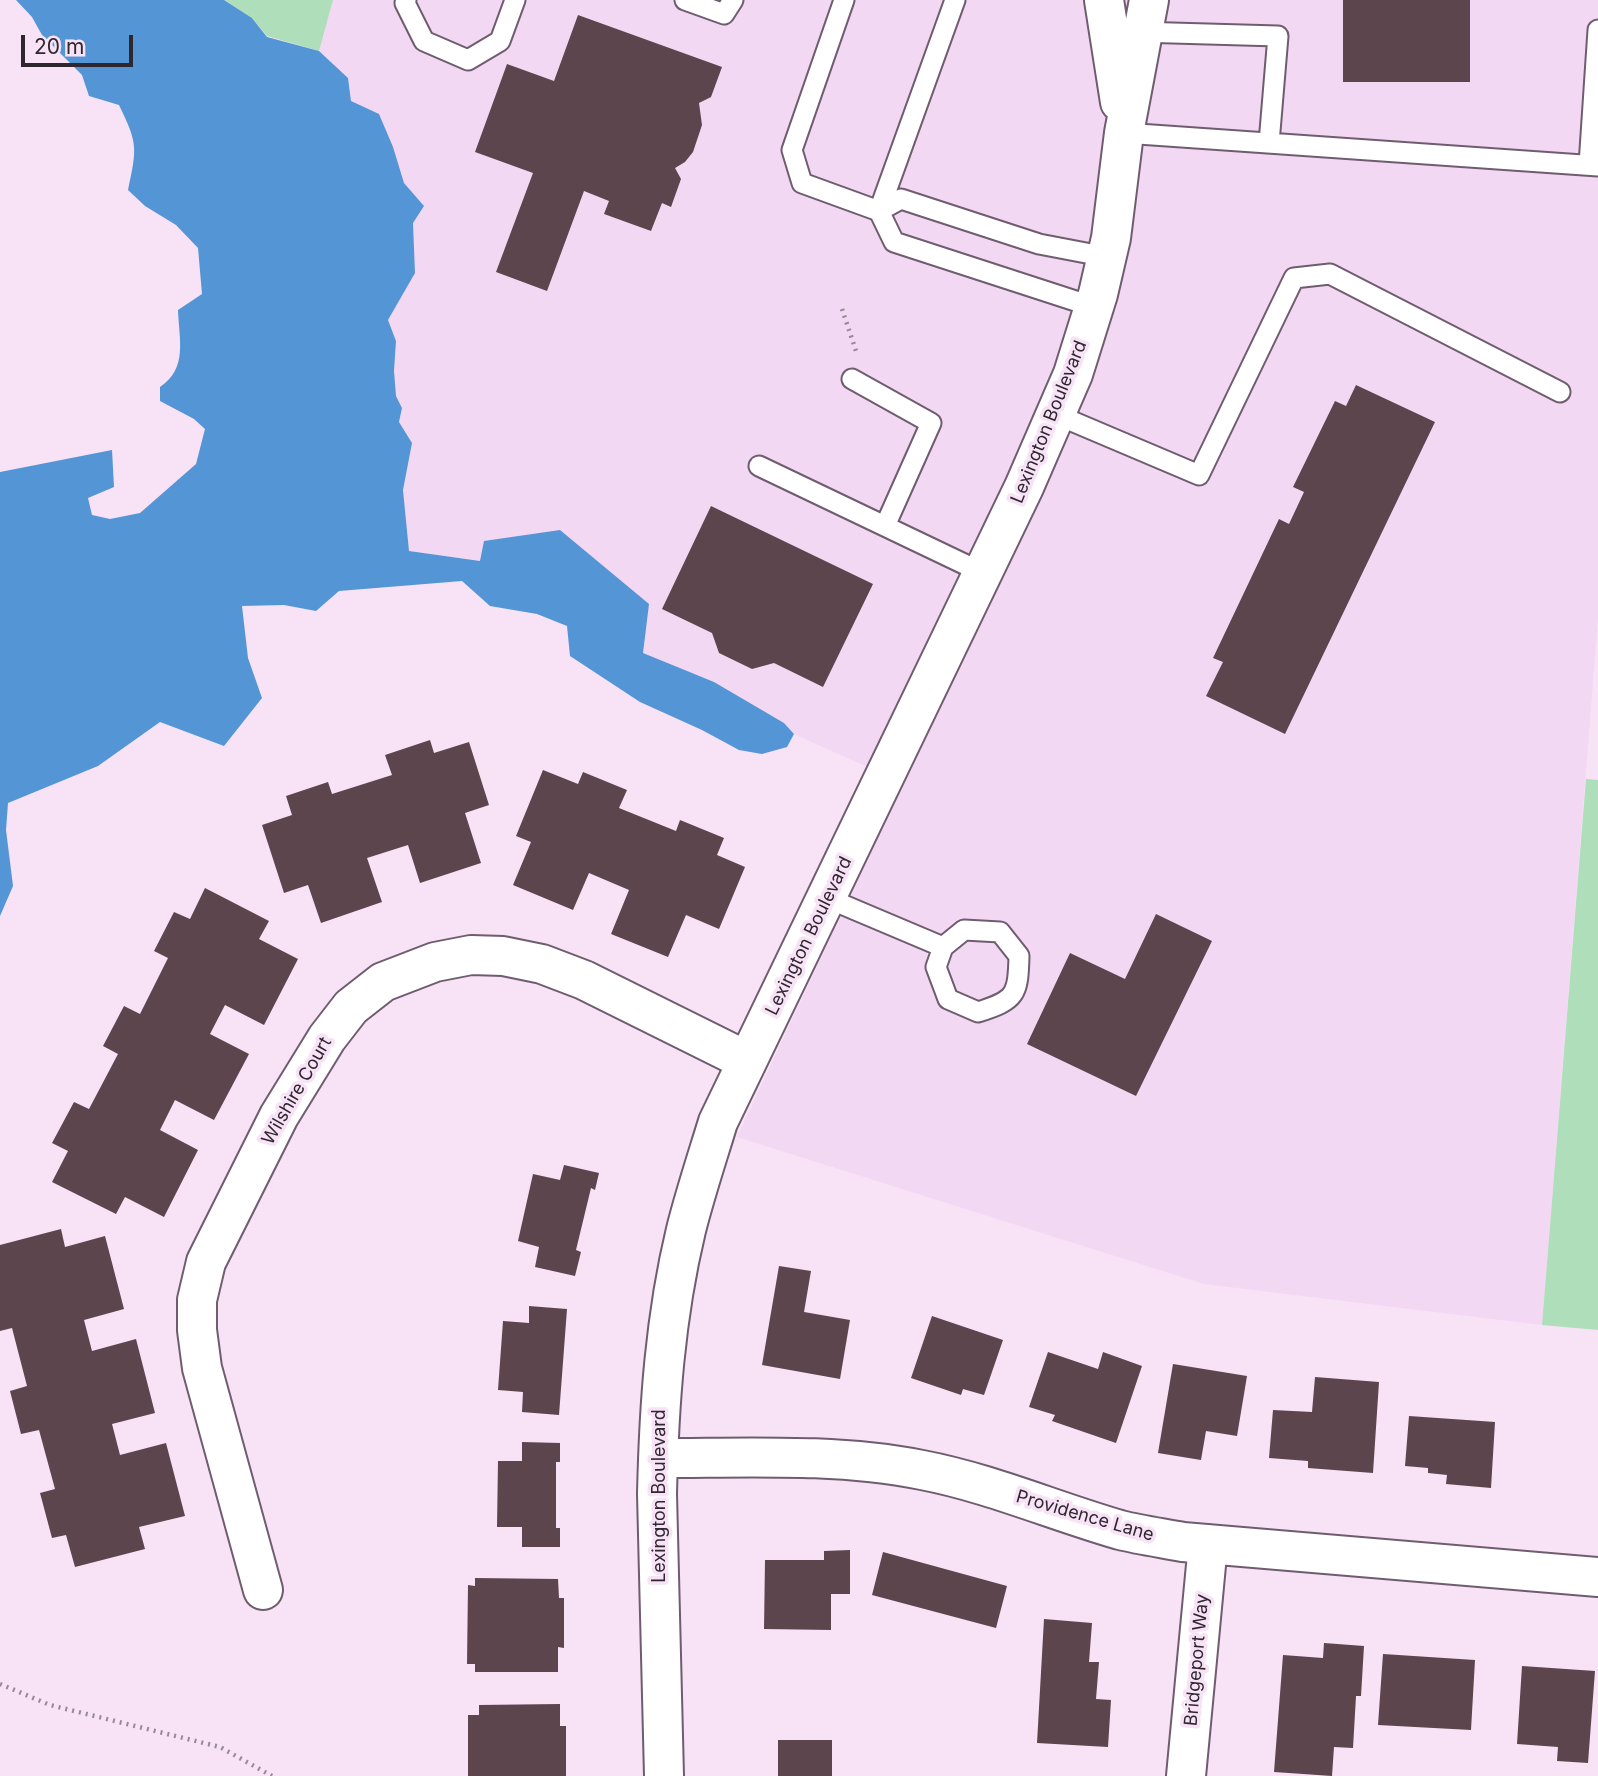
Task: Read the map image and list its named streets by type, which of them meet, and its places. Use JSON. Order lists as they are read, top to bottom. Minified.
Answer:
{"streets":{"street":["Lexington Boulevard","Wilshire Court","Providence Lane","Bridgeport Way"]},"crossings":[["Lexington Boulevard","Wilshire Court"],["Lexington Boulevard","Providence Lane"],["Providence Lane","Bridgeport Way"]],"scale_bar":"20 m"}
